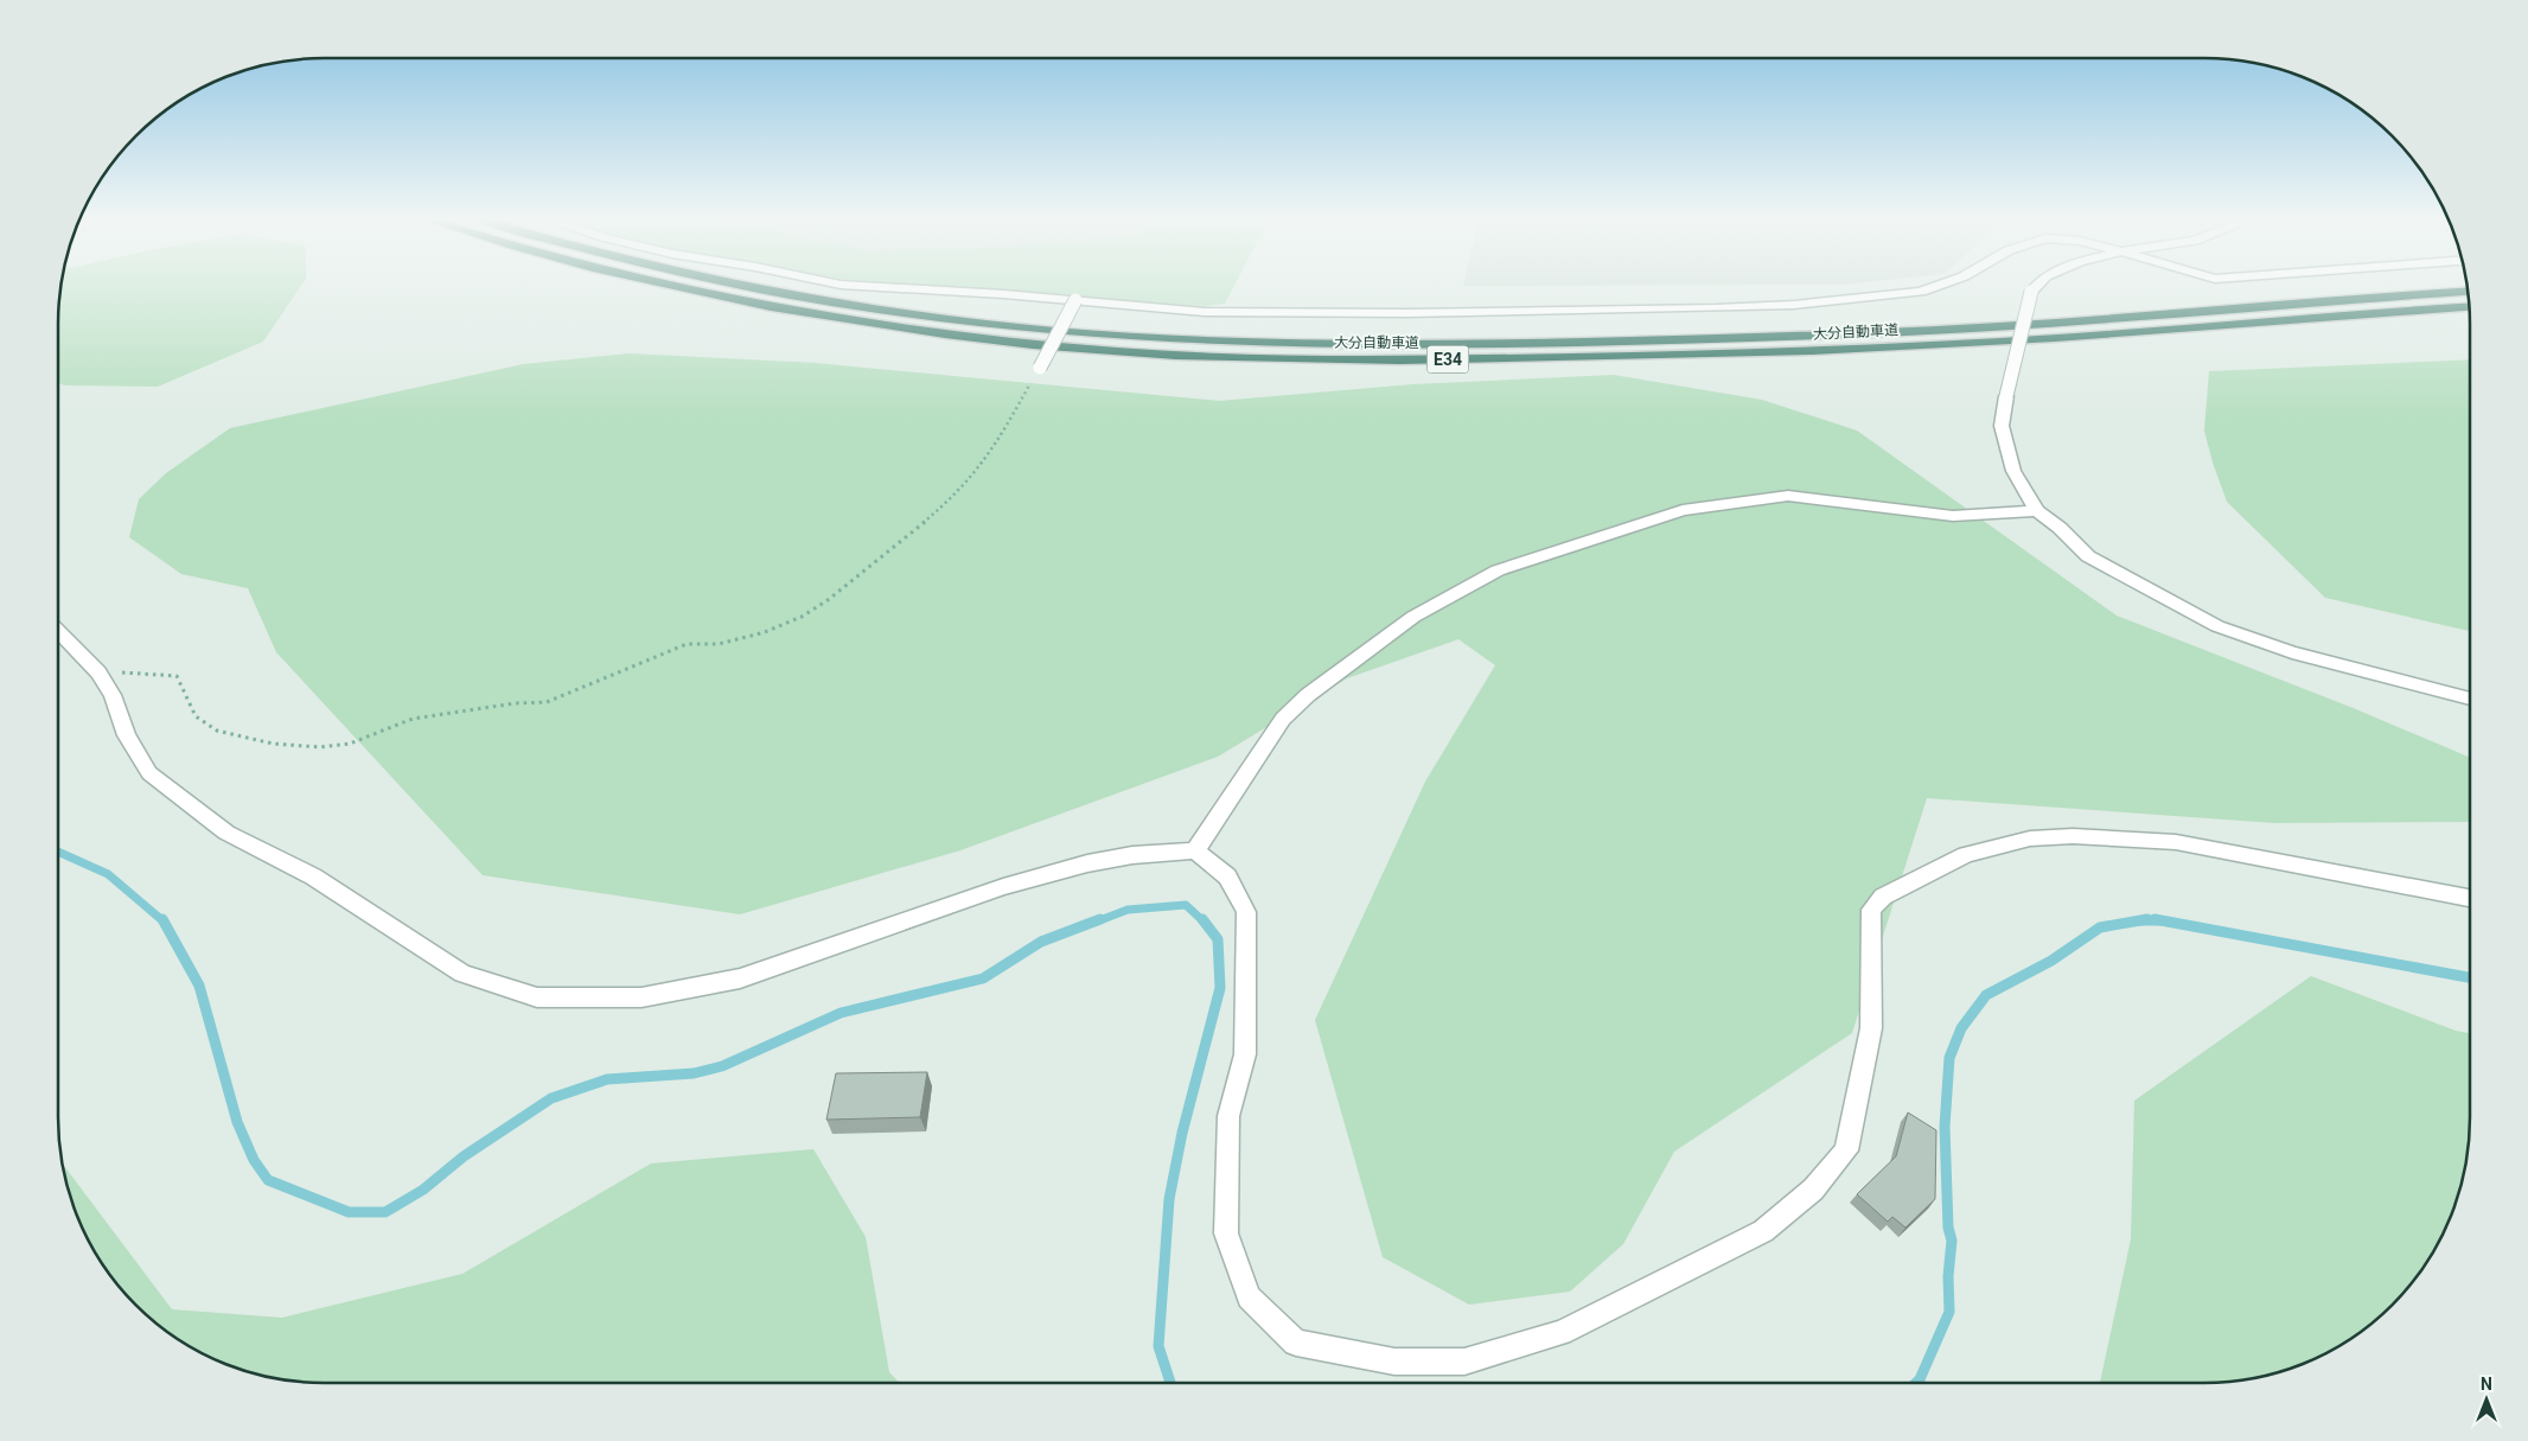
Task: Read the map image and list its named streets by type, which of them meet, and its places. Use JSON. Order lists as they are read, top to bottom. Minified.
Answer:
{"streets":{"highway":["大分自動車道","E34"]},"north":"top"}
